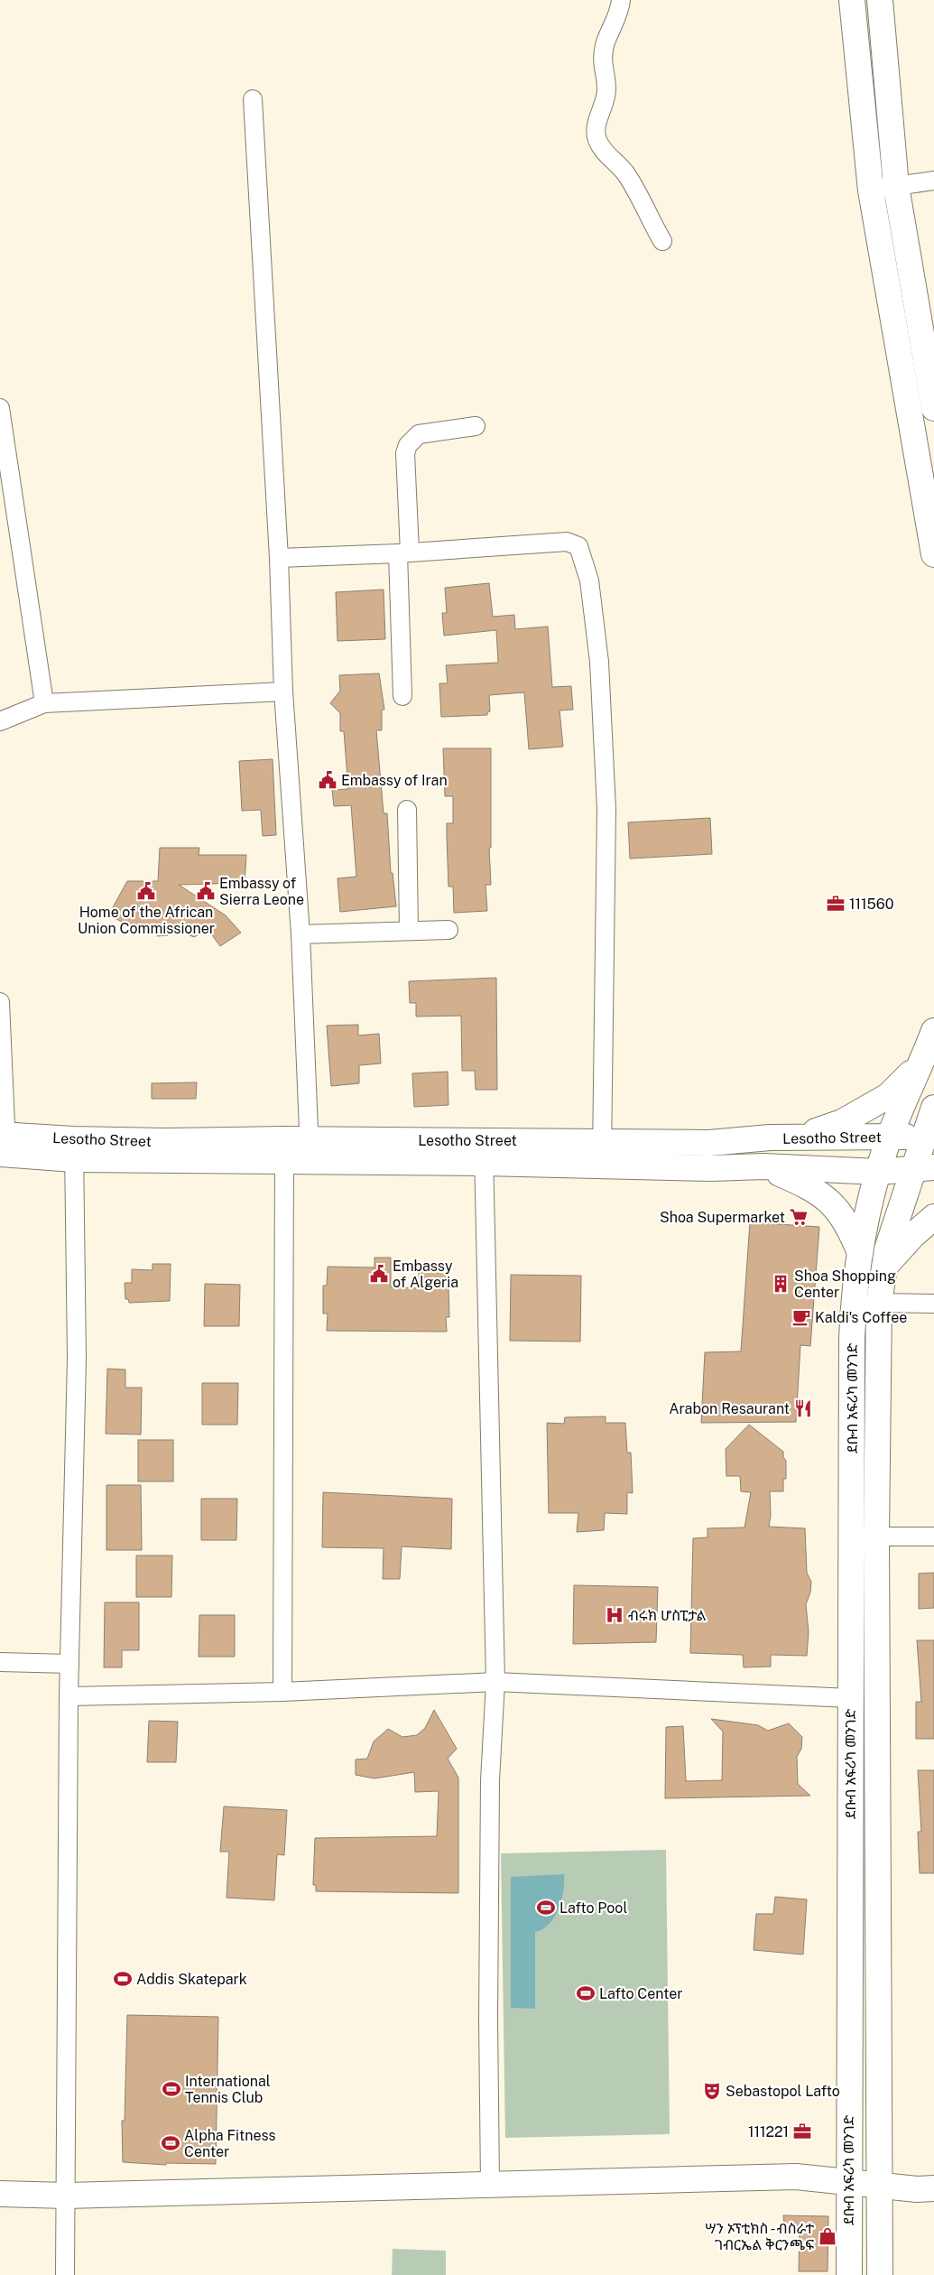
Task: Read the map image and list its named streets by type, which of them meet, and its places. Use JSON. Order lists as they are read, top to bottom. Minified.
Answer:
{"streets":{"main road":["Lesotho Street","ደቡብ አፍሪካ መንገድ"]},"crossings":[["Lesotho Street","ደቡብ አፍሪካ መንገድ"]],"places":{"public building":["Embassy of Iran","Home of the African Union Commissioner","Embassy of Sierra Leone","Embassy of Algeria"],"office":["111560","111221"],"supermarket":["Shoa Supermarket"],"building":["Shoa Shopping Center"],"cafe":["Kaldi's Coffee"],"restaurant":["Arabon Resaurant"],"hospital":["ብሩክ ሆስፒታል"],"sports":["Lafto Pool","Addis Skatepark","Lafto Center","International Tennis Club","Alpha Fitness Center"],"theatre":["Sebastopol Lafto"],"shop":["ሣን ኦፕቲክስ - ብስራተ ገብርኤል ቅርንጫፍ"]}}
